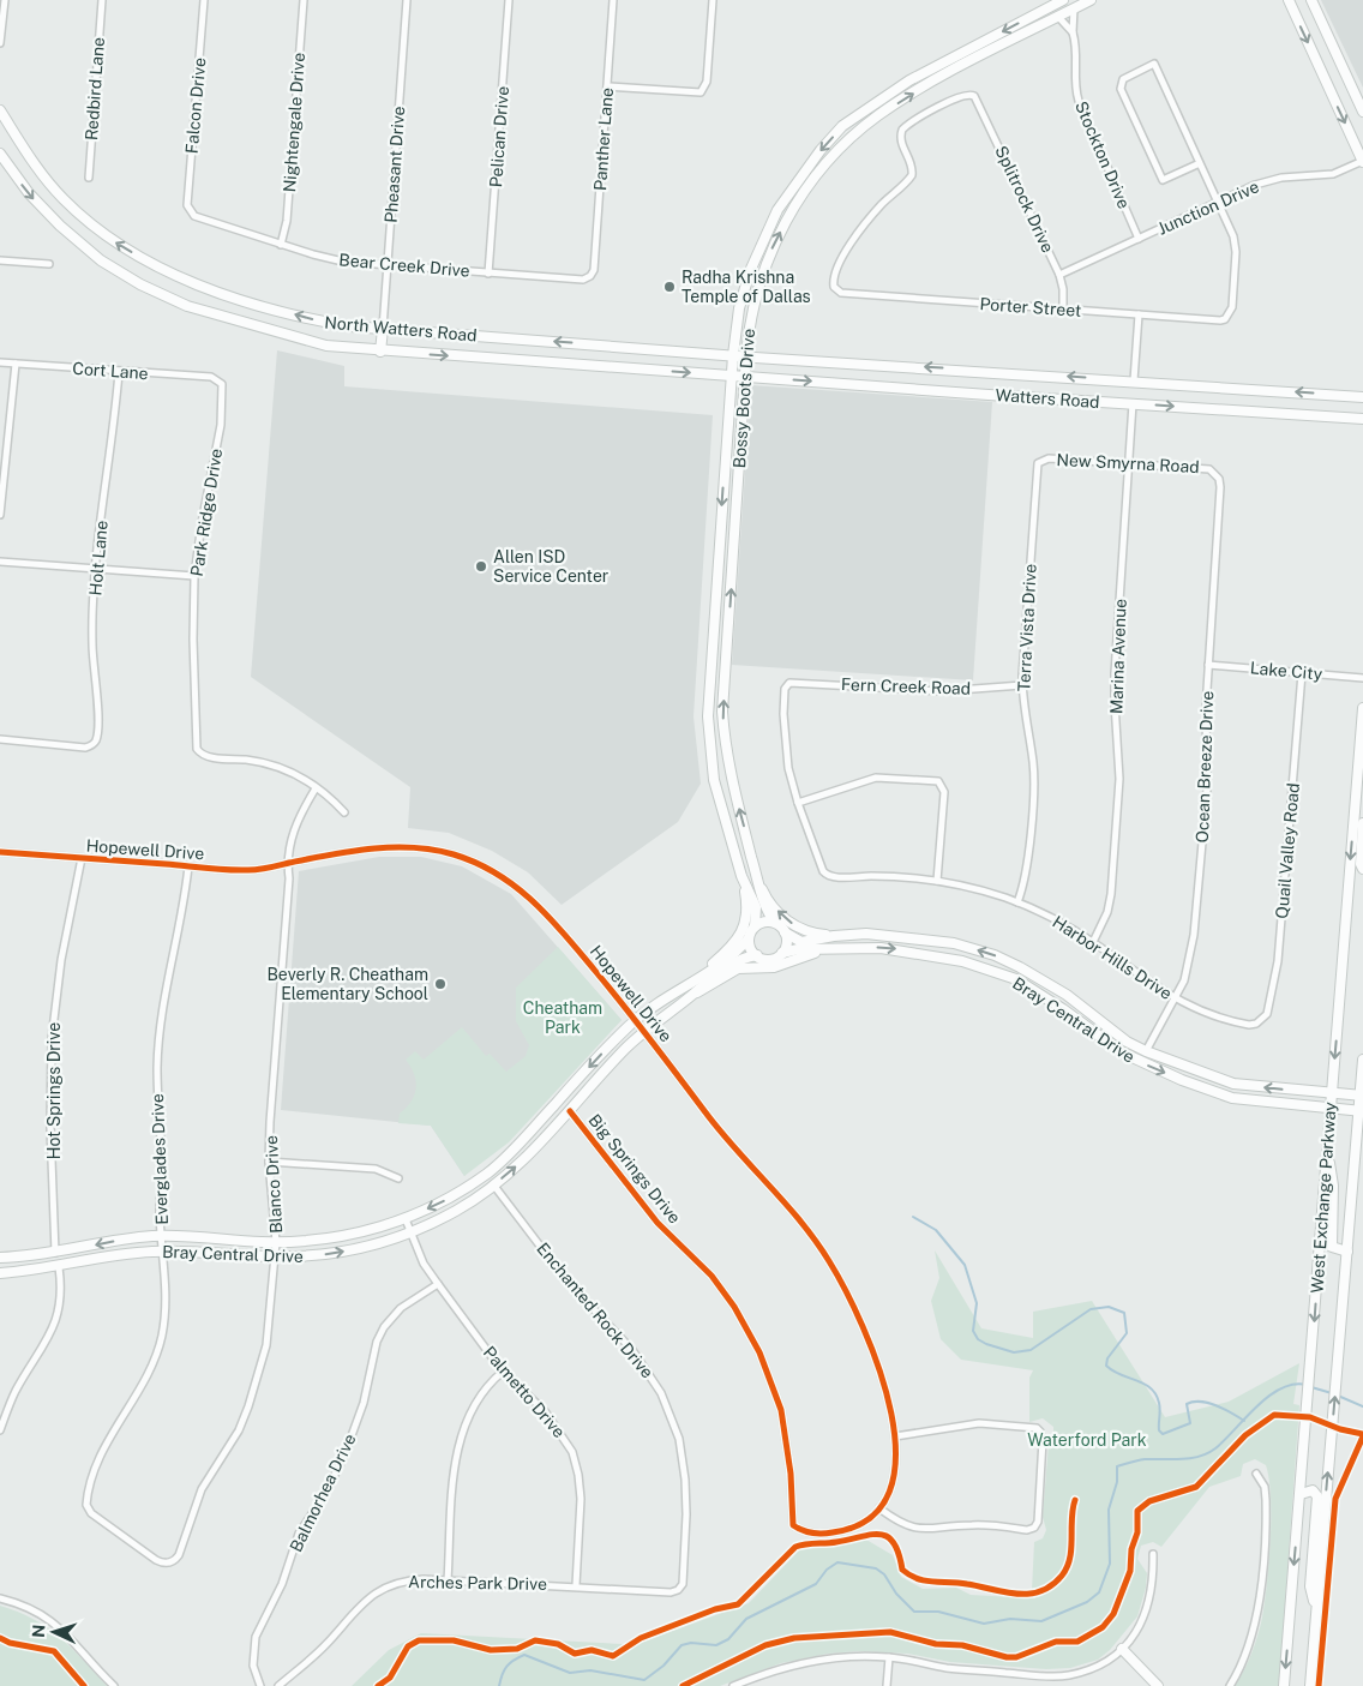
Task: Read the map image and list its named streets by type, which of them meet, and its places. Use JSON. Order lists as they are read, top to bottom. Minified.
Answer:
{"streets":{"street":["Redbird Lane","Falcon Drive","Nightengale Drive","Pelican Drive","Panther Lane","Stockton Drive","Pheasant Drive","Splitrock Drive","Junction Drive","Bear Creek Drive","Porter Street","North Watters Road","Cort Lane","Bossy Boots Drive","Watters Road","New Smyrna Road","Park Ridge Drive","Holt Lane","Terra Vista Drive","Marina Avenue","Lake City","Fern Creek Road","Ocean Breeze Drive","Hopewell Drive","Quail Valley Road","Harbor Hills Drive","Bray Central Drive","Hot Springs Drive","Everglades Drive","Big Springs Drive","Blanco Drive","West Exchange Parkway","Enchanted Rock Drive","Palmetto Drive","Balmorhea Drive","Arches Park Drive"]},"crossings":[["Falcon Drive","Bear Creek Drive"],["Nightengale Drive","Bear Creek Drive"],["Pelican Drive","Bear Creek Drive"],["Panther Lane","Bear Creek Drive"],["Stockton Drive","Junction Drive"],["Stockton Drive","Bossy Boots Drive"],["Pheasant Drive","Bear Creek Drive"],["Pheasant Drive","North Watters Road"],["Splitrock Drive","Junction Drive"],["Splitrock Drive","Porter Street"],["Junction Drive","Porter Street"],["North Watters Road","Bossy Boots Drive"],["North Watters Road","Watters Road"],["Cort Lane","Park Ridge Drive"],["Cort Lane","Holt Lane"],["Bossy Boots Drive","Watters Road"],["Bossy Boots Drive","Bray Central Drive"],["Watters Road","Marina Avenue"],["New Smyrna Road","Terra Vista Drive"],["New Smyrna Road","Marina Avenue"],["New Smyrna Road","Ocean Breeze Drive"],["Park Ridge Drive","Blanco Drive"],["Terra Vista Drive","Fern Creek Road"],["Terra Vista Drive","Harbor Hills Drive"],["Marina Avenue","Harbor Hills Drive"],["Lake City","Ocean Breeze Drive"],["Lake City","Quail Valley Road"],["Fern Creek Road","Harbor Hills Drive"],["Ocean Breeze Drive","Harbor Hills Drive"],["Ocean Breeze Drive","Bray Central Drive"],["Hopewell Drive","Bray Central Drive"],["Hopewell Drive","Hot Springs Drive"],["Hopewell Drive","Everglades Drive"],["Hopewell Drive","Big Springs Drive"],["Hopewell Drive","Blanco Drive"],["Quail Valley Road","Harbor Hills Drive"],["Bray Central Drive","Hot Springs Drive"],["Bray Central Drive","Everglades Drive"],["Bray Central Drive","Big Springs Drive"],["Bray Central Drive","Blanco Drive"],["Bray Central Drive","West Exchange Parkway"],["Bray Central Drive","Enchanted Rock Drive"],["Bray Central Drive","Palmetto Drive"],["Everglades Drive","Blanco Drive"],["Enchanted Rock Drive","Arches Park Drive"],["Palmetto Drive","Balmorhea Drive"],["Palmetto Drive","Arches Park Drive"]],"parks":["Cheatham Park","Waterford Park"],"places":["Radha Krishna Temple of Dallas","Allen ISD Service Center","Beverly R. Cheatham Elementary School"],"north":"left"}
